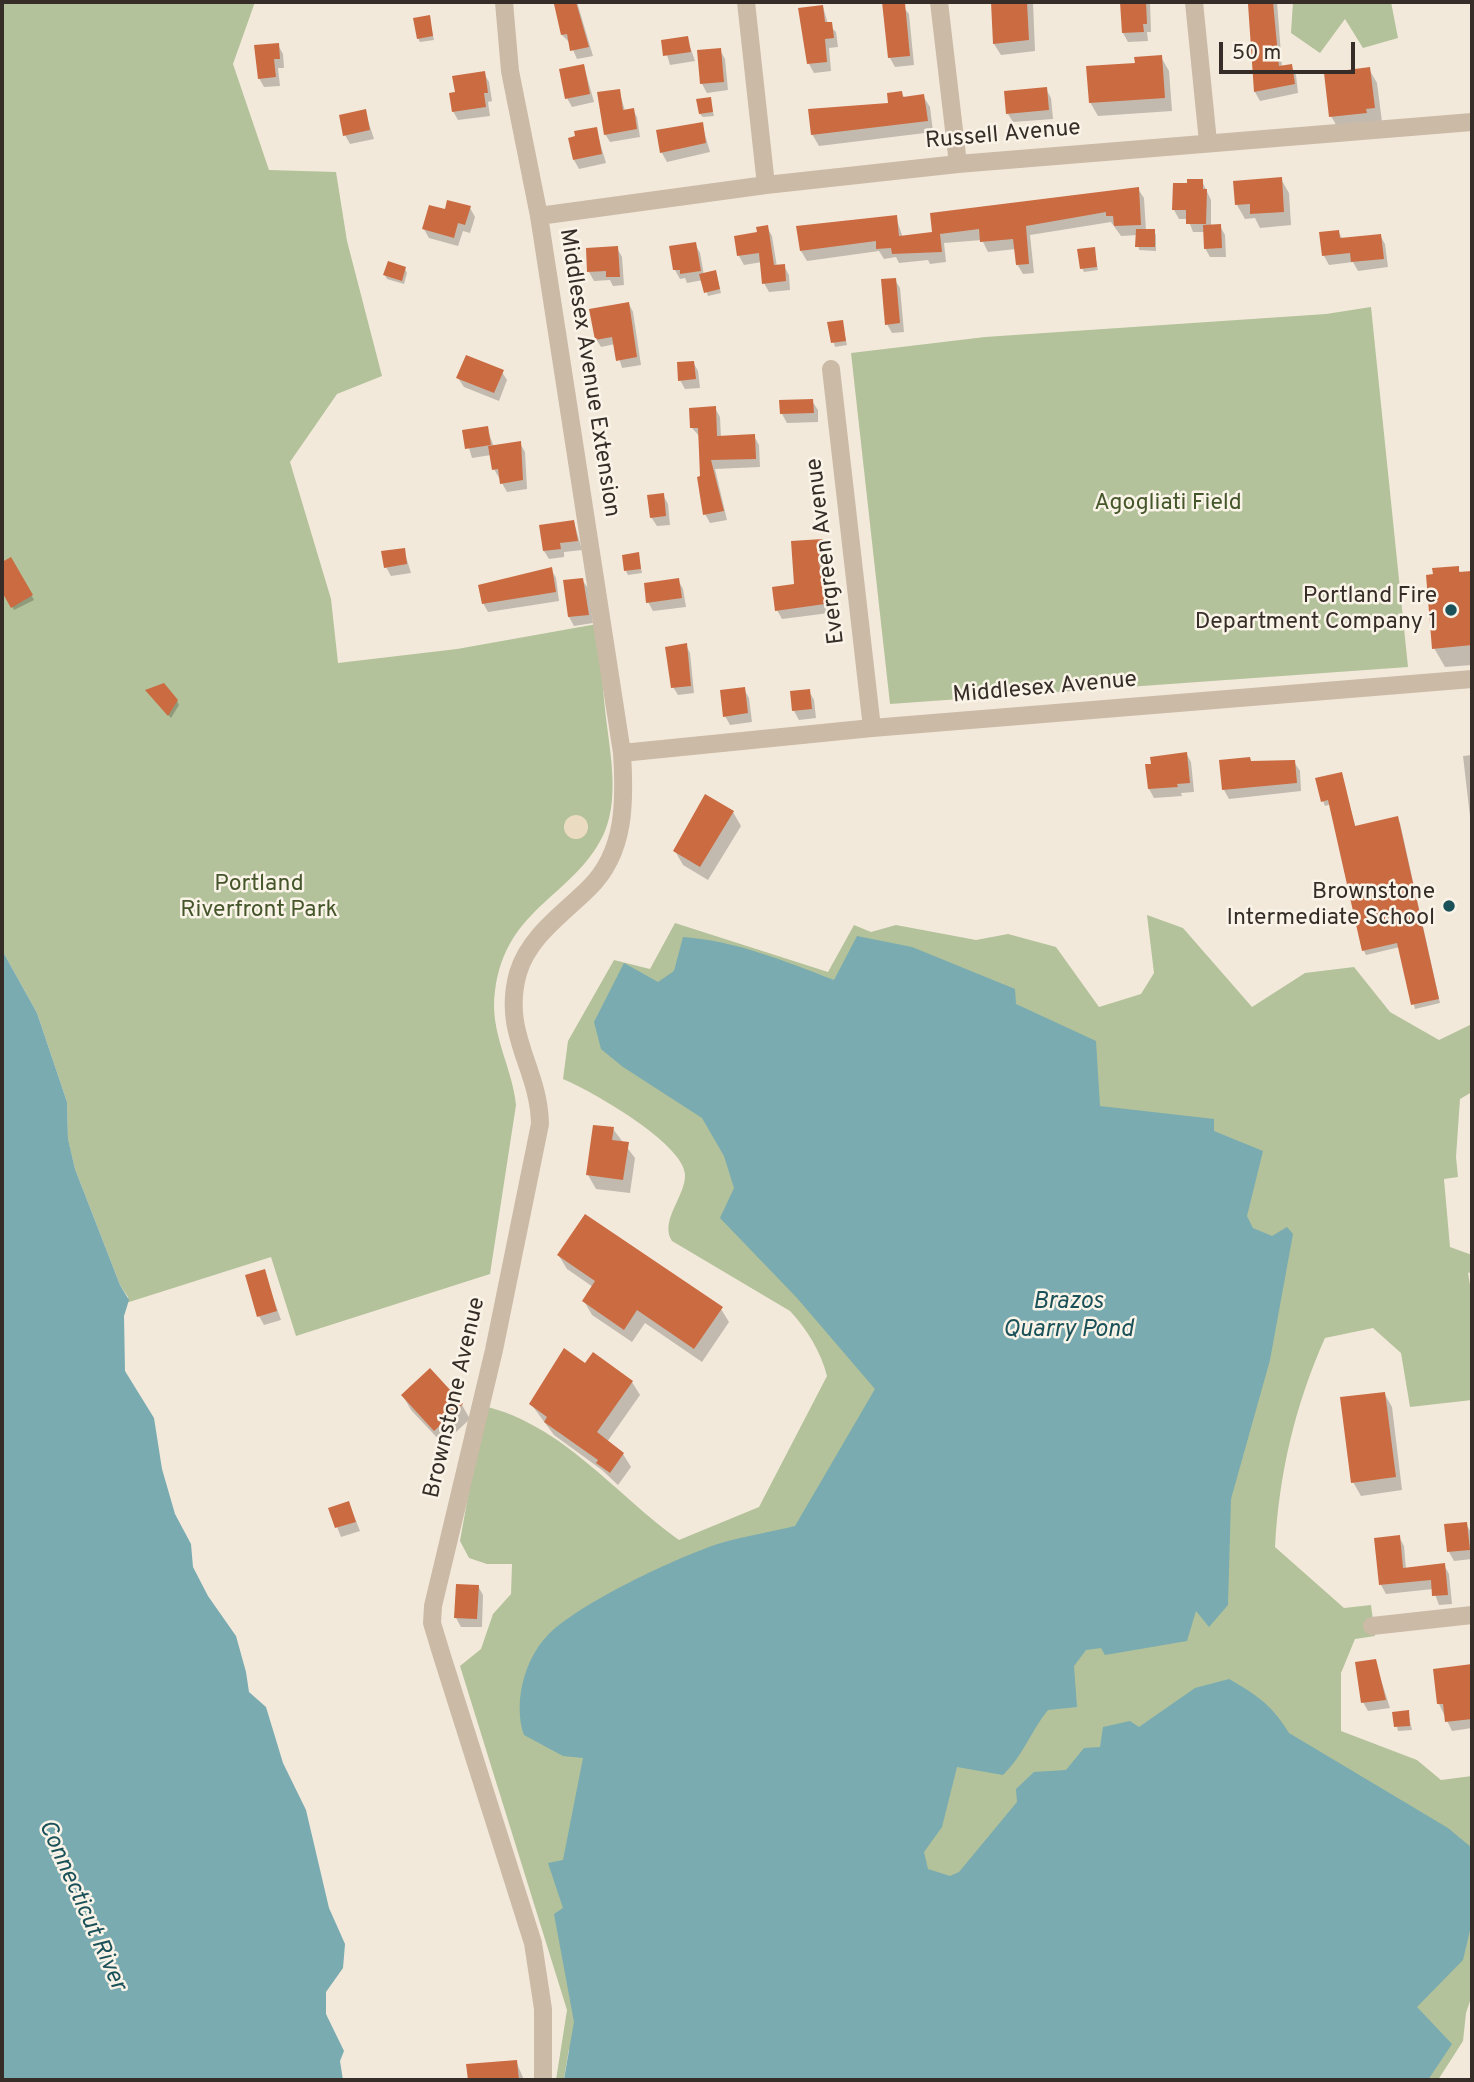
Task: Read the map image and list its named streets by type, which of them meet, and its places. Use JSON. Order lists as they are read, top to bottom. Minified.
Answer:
{"streets":{"street":["Russell Avenue","Middlesex Avenue Extension","Evergreen Avenue","Middlesex Avenue","Brownstone Avenue"]},"crossings":[["Russell Avenue","Middlesex Avenue Extension"],["Middlesex Avenue Extension","Middlesex Avenue"],["Middlesex Avenue Extension","Brownstone Avenue"],["Evergreen Avenue","Middlesex Avenue"],["Middlesex Avenue","Brownstone Avenue"]],"water":["Brazos Quarry Pond","Connecticut River"],"parks":["Agogliati Field","Portland Riverfront Park"],"places":["Portland Fire Department Company 1","Brownstone Intermediate School"],"scale_bar":"50 m"}
